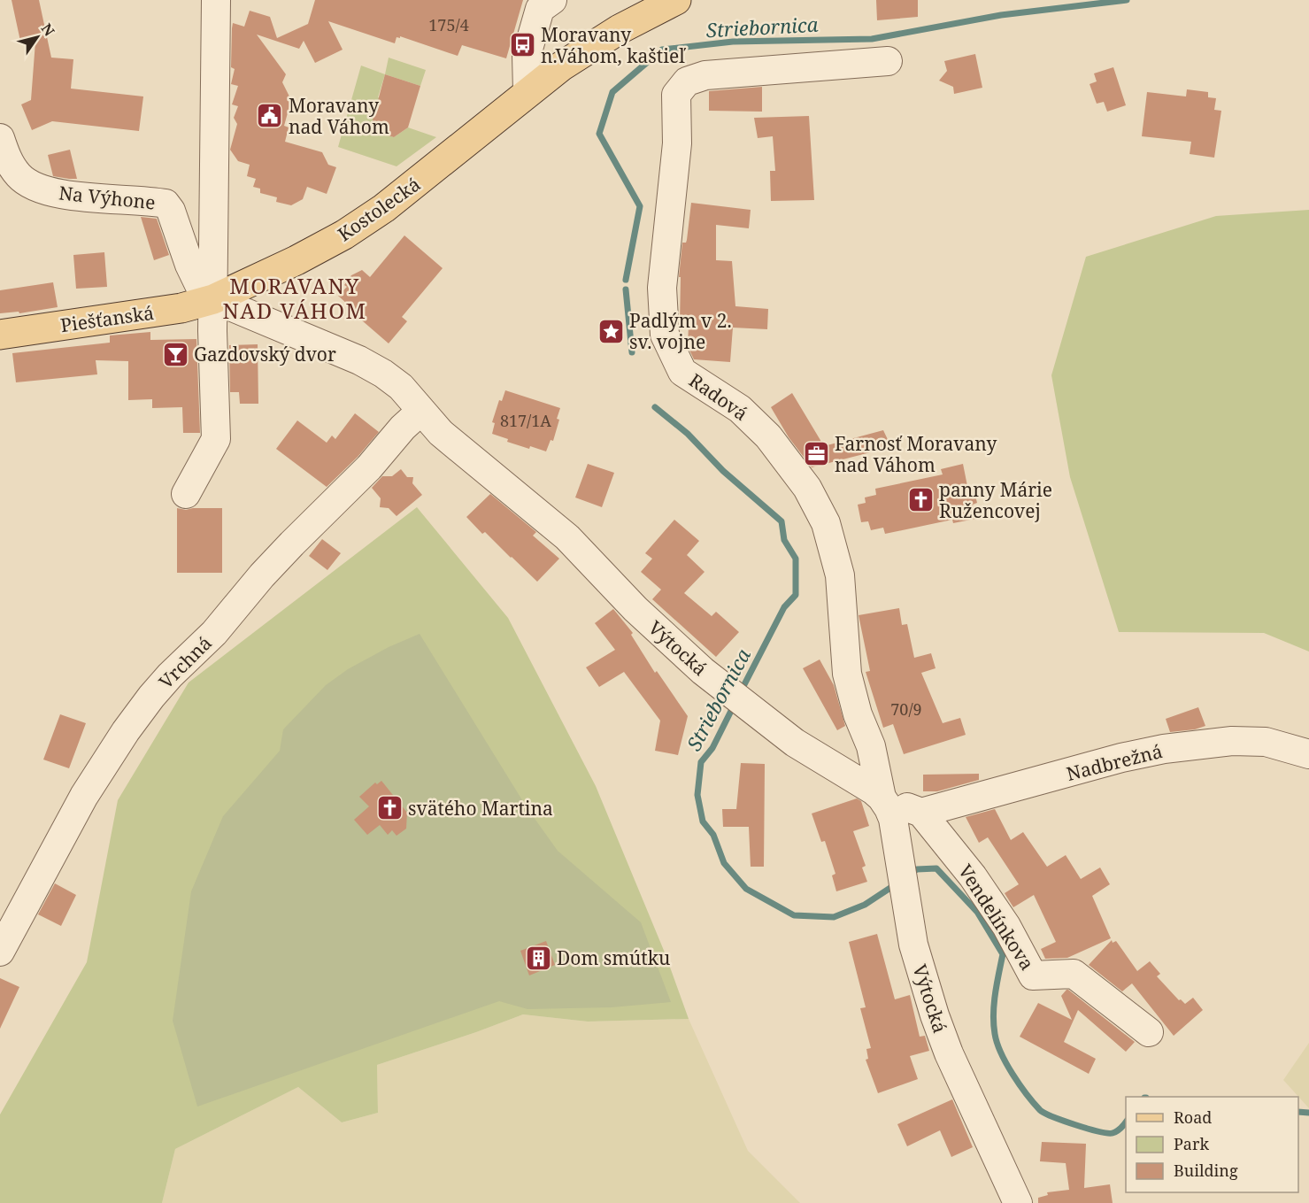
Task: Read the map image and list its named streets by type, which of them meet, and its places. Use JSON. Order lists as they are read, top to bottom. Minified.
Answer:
{"streets":{"main road":["Kostolecká","Piešťanská"],"street":["Na Výhone","Radová","Výtocká","Vrchná","Nadbrežná","Vendelínkova"]},"crossings":[["Na Výhone","Kostolecká"],["Na Výhone","Piešťanská"],["Na Výhone","Výtocká"],["Kostolecká","Piešťanská"],["Kostolecká","Výtocká"],["Piešťanská","Výtocká"],["Radová","Výtocká"],["Výtocká","Vrchná"],["Nadbrežná","Vendelínkova"]],"districts":["MORAVANY NAD VÁHOM"],"water":["Striebornica"],"places":{"bus stop":["Moravany n.Váhom, kaštieľ"],"public building":["Moravany nad Váhom"],"place":["Padlým v 2. sv. vojne"],"bar":["Gazdovský dvor"],"office":["Farnosť Moravany nad Váhom"],"church":["panny Márie Ružencovej","svätého Martina"],"building":["Dom smútku"]},"house_numbers":["175/4","817/1A","70/9"],"legend":["Road","Park","Building"],"north":"top right"}
